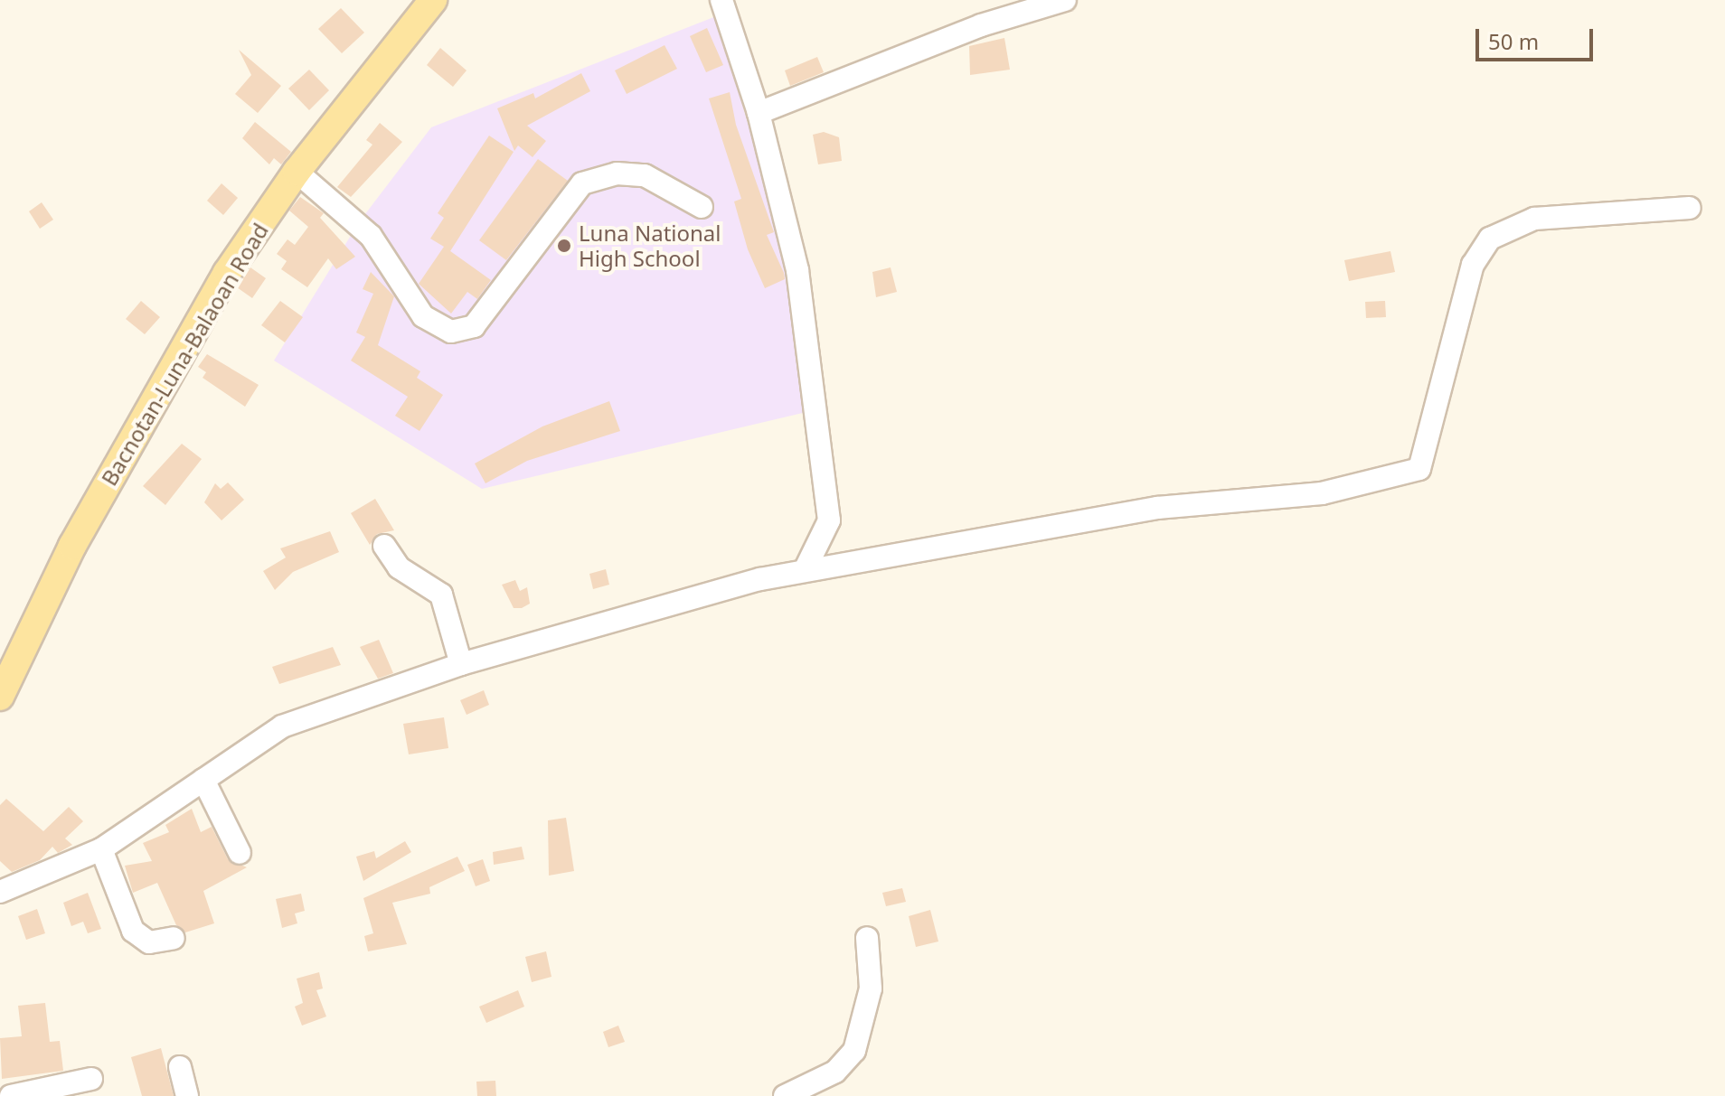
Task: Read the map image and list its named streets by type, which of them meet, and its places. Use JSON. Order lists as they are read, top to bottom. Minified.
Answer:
{"streets":{"main road":["Bacnotan-Luna-Balaoan Road"]},"places":["Luna National High School"],"scale_bar":"50 m"}
